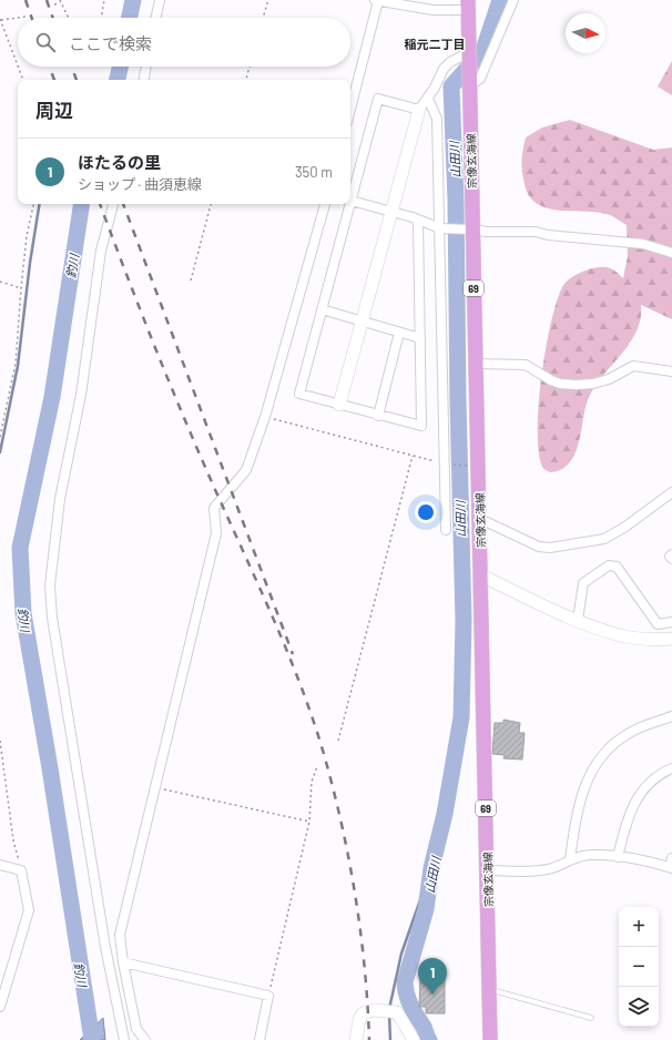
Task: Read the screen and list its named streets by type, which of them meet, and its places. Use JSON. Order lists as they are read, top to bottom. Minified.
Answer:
{"streets":{"main road":["宗像玄海線","69"]},"districts":["稲元二丁目"],"water":["山田川","釣川"],"north":"right","page":{"search":"ここで検索","heading":"周辺","list":[{"mark":"1","name":"ほたるの里","note":"ショップ · 曲須恵線","value":"350 m"}],"map_buttons":["+","−"],"pins":"1"}}
